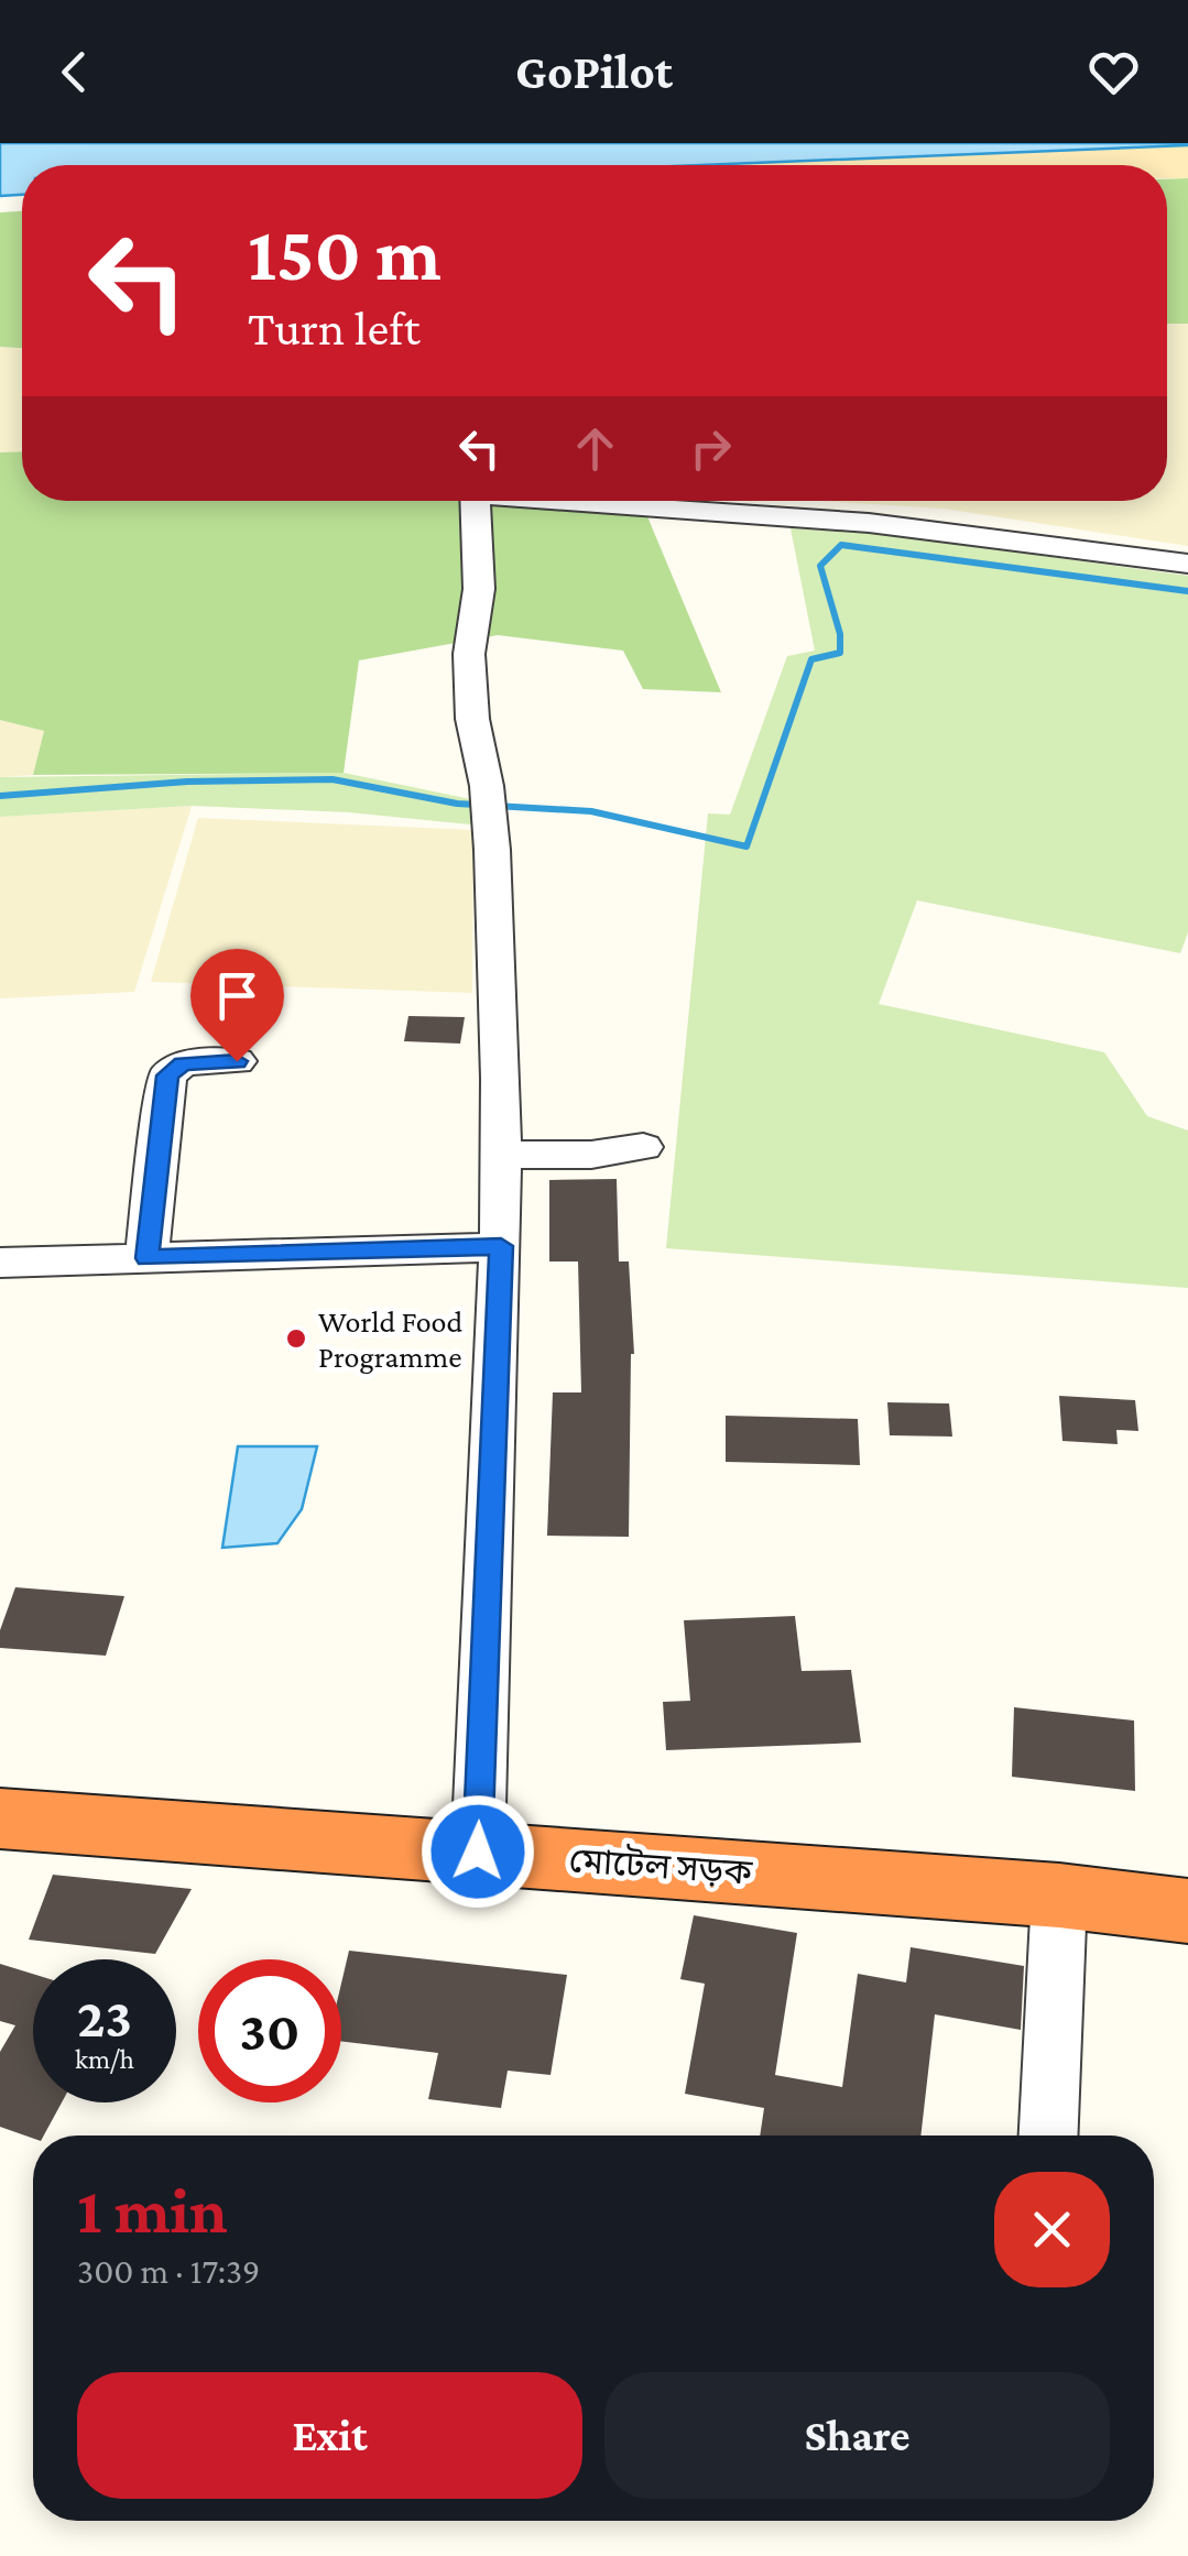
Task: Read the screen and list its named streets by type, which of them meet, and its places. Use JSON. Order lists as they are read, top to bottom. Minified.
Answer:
{"streets":{"highway":["মোটেল সড়ক"]},"places":["World Food Programme"],"page":{"header":"GoPilot","turn":["150 m","Turn left"],"speed":"23 km/h","limit":"30","heading":["1 min","300 m · 17:39"],"buttons":["Exit","Share"]}}
